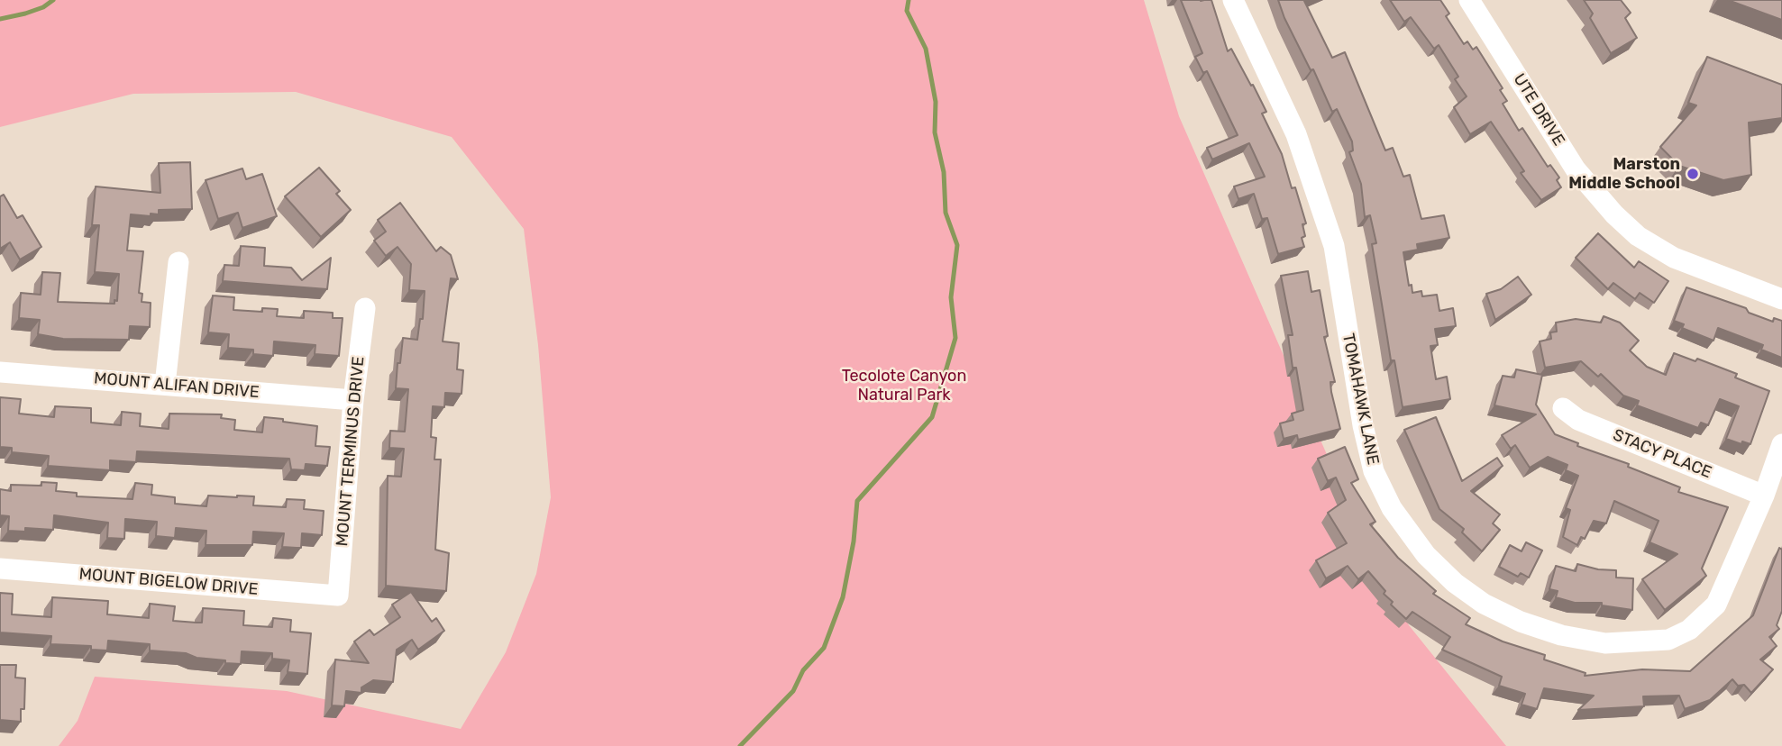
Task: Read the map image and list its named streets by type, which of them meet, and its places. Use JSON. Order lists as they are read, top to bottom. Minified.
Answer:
{"streets":{"street":["UTE DRIVE","MOUNT ALIFAN DRIVE","TOMAHAWK LANE","MOUNT TERMINUS DRIVE","STACY PLACE","MOUNT BIGELOW DRIVE"]},"crossings":[["MOUNT ALIFAN DRIVE","MOUNT TERMINUS DRIVE"],["TOMAHAWK LANE","STACY PLACE"],["MOUNT TERMINUS DRIVE","MOUNT BIGELOW DRIVE"]],"parks":["Tecolote Canyon Natural Park"],"places":["Marston Middle School"]}
